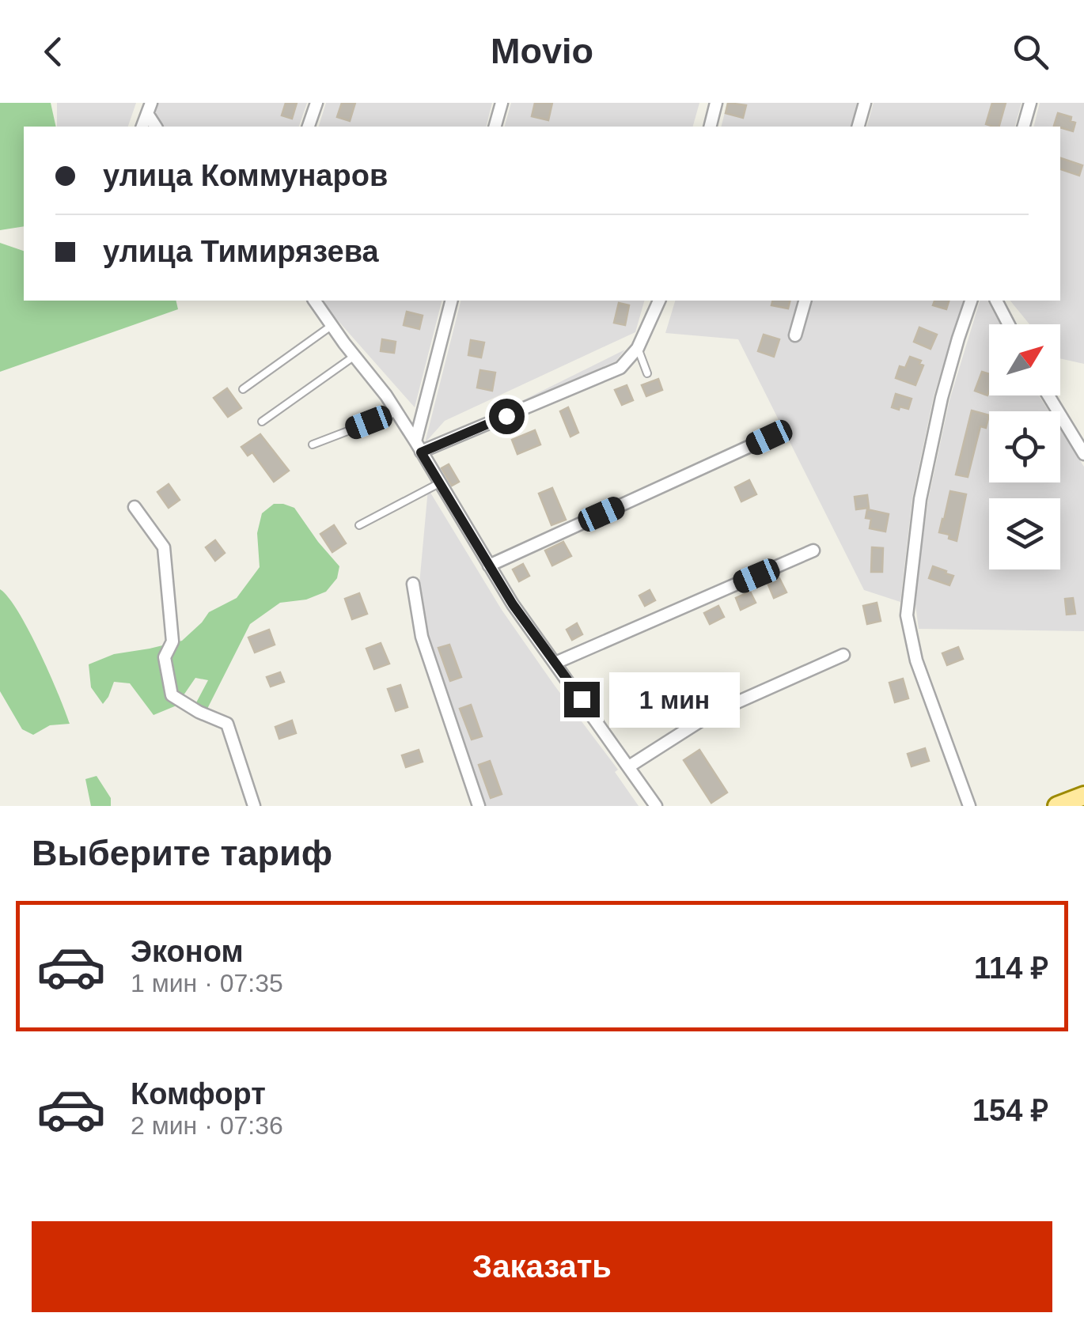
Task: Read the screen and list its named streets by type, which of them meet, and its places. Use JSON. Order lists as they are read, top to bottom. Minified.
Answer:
{"north":"top right","page":{"header":"Movio","banner":["улица Коммунаров","улица Тимирязева"],"bubble":"1 мин","heading":"Выберите тариф","list":[{"name":"Эконом","note":"1 мин · 07:35","value":"114 ₽"},{"name":"Комфорт","note":"2 мин · 07:36","value":"154 ₽"}],"buttons":"Заказать"}}
